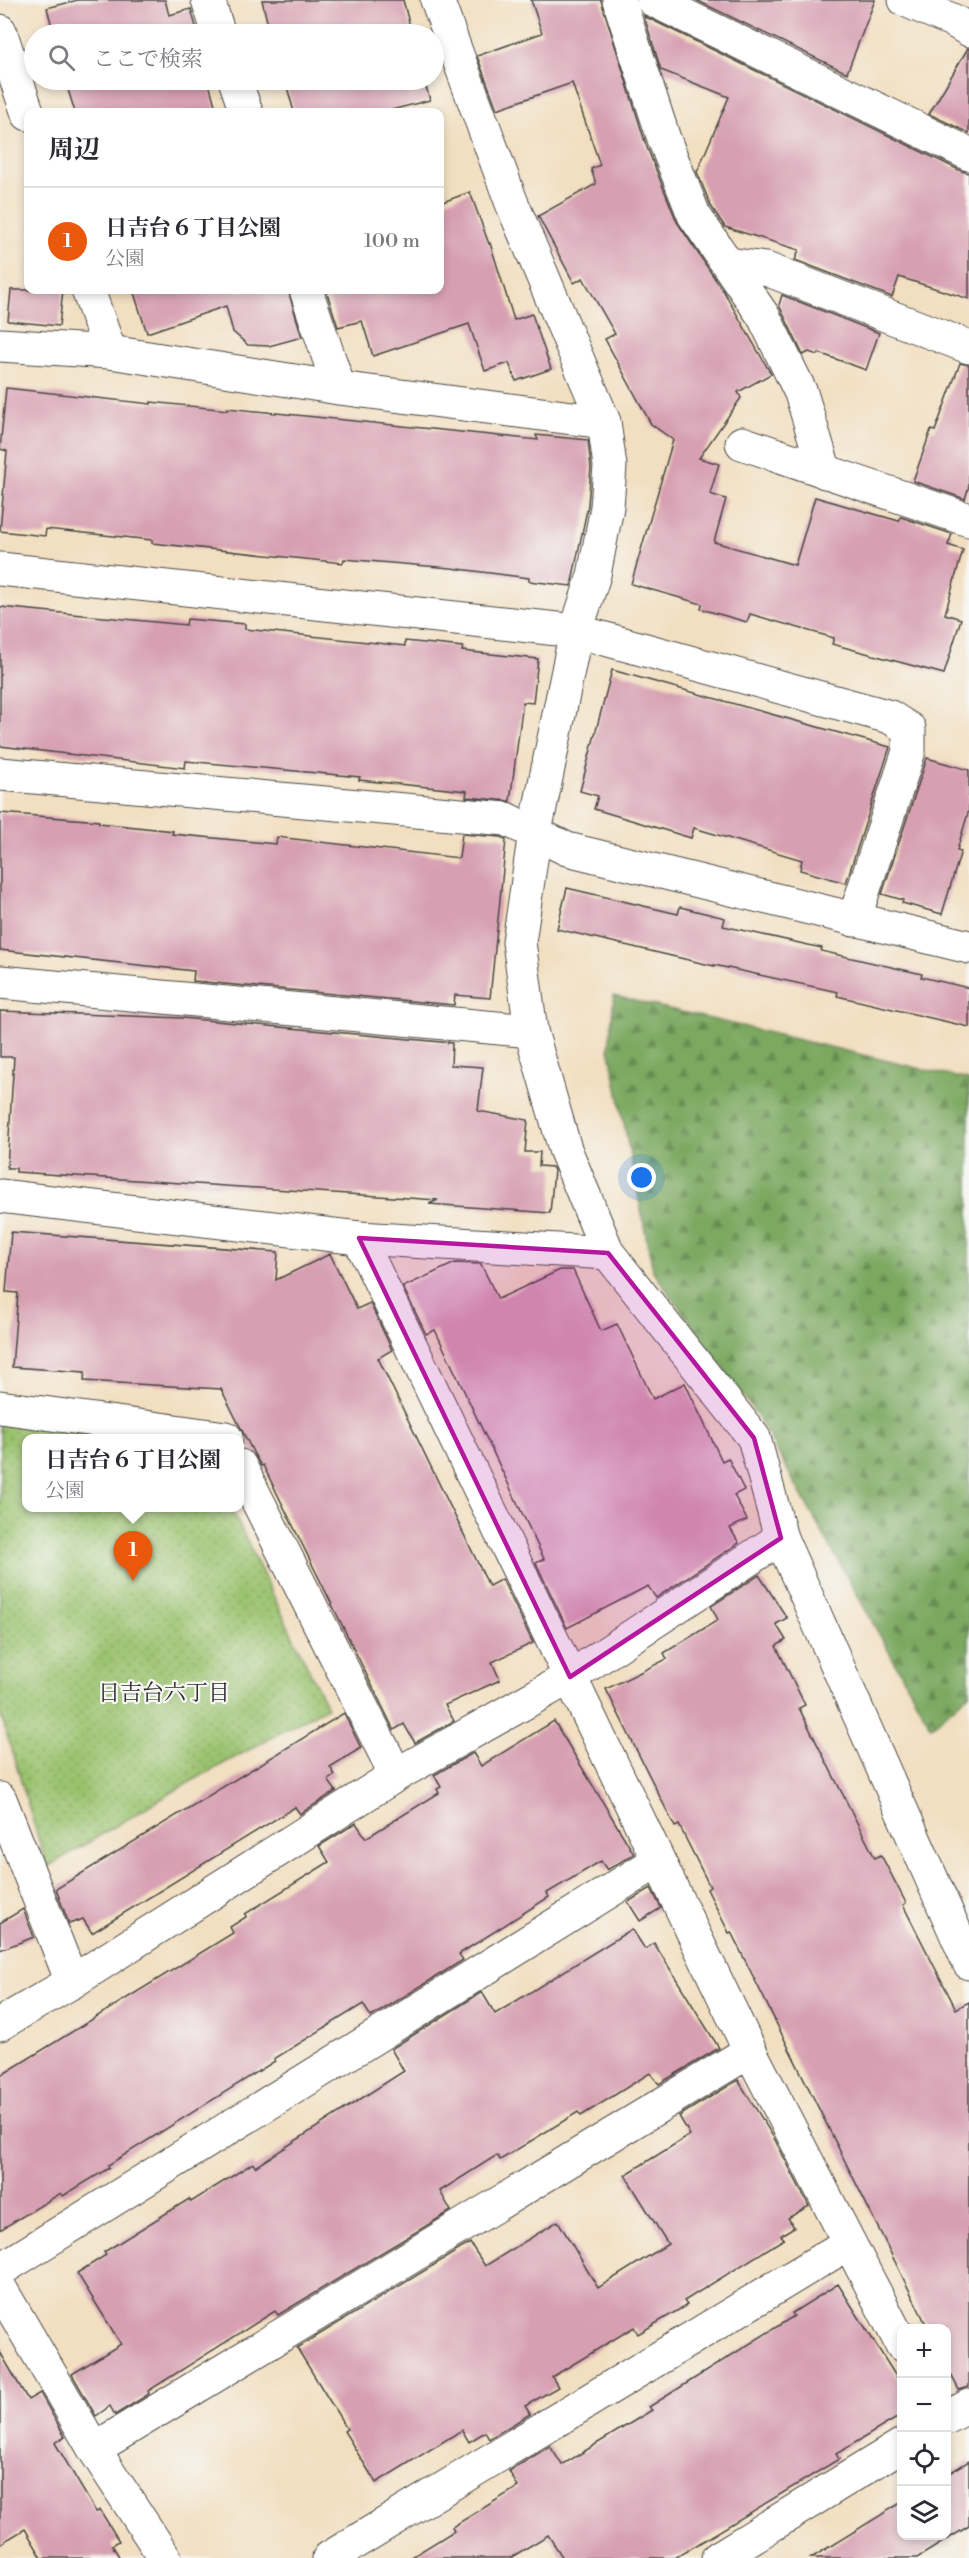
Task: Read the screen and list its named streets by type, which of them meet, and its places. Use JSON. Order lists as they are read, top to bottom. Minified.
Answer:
{"districts":["日吉台六丁目"],"page":{"search":"ここで検索","heading":"周辺","list":[{"mark":"1","name":"日吉台６丁目公園","note":"公園","value":"100 m"}],"popup":["日吉台６丁目公園","公園"],"pins":"1","map_buttons":["+","−"]}}
